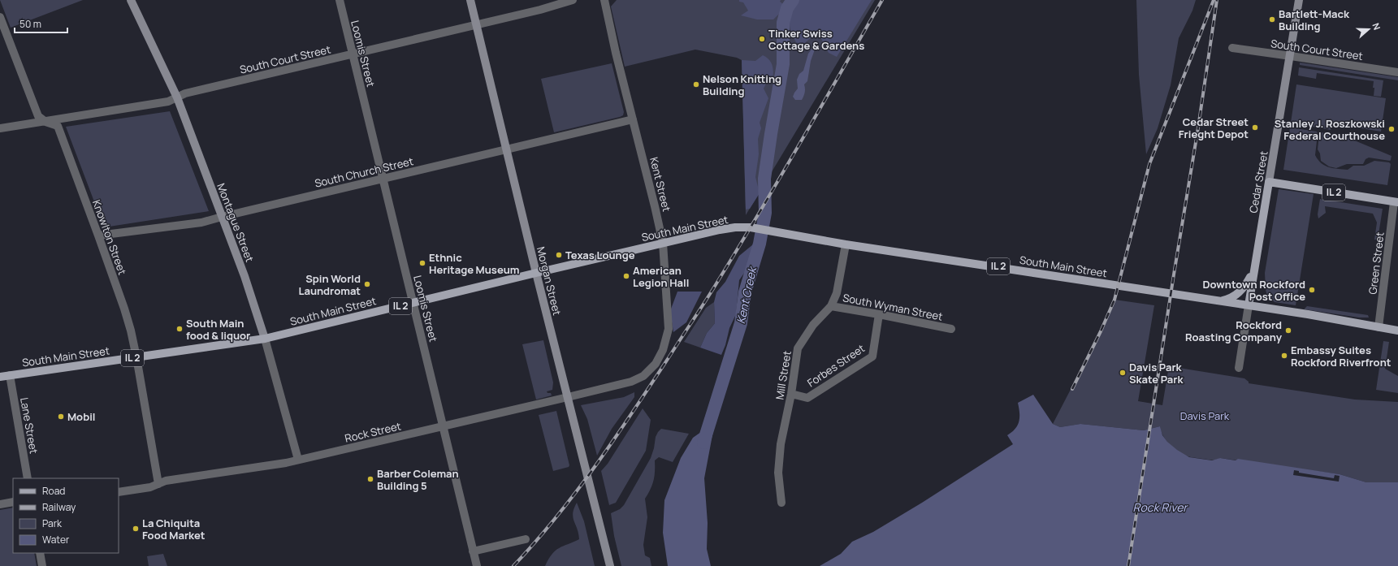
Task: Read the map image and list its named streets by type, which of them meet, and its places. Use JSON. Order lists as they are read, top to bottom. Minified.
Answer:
{"streets":{"main road":["Cedar Street","IL 2","Montague Street","South Main Street","Morgan Street"],"street":["South Court Street","Loomis Street","South Church Street","Kent Street","Knowlton Street","Green Street","South Wyman Street","Forbes Street","Mill Street","Lane Street","Rock Street"]},"crossings":[["South Court Street","Loomis Street"],["South Court Street","Cedar Street"],["South Court Street","Montague Street"],["South Court Street","Knowlton Street"],["South Court Street","Morgan Street"],["Loomis Street","South Church Street"],["Loomis Street","South Main Street"],["Loomis Street","Rock Street"],["South Church Street","Kent Street"],["South Church Street","Montague Street"],["South Church Street","Knowlton Street"],["South Church Street","Morgan Street"],["Cedar Street","IL 2"],["Cedar Street","South Main Street"],["Kent Street","South Main Street"],["Kent Street","Rock Street"],["IL 2","Green Street"],["Montague Street","South Main Street"],["Montague Street","Rock Street"],["South Main Street","Knowlton Street"],["South Main Street","Green Street"],["South Main Street","Morgan Street"],["South Main Street","Mill Street"],["South Main Street","Lane Street"],["Knowlton Street","Rock Street"],["Morgan Street","Rock Street"],["South Wyman Street","Forbes Street"],["South Wyman Street","Mill Street"],["Forbes Street","Mill Street"]],"water":["Kent Creek","Rock River"],"parks":["Davis Park"],"places":["Bartlett-Mack Building","Tinker Swiss Cottage & Gardens","Nelson Knitting Building","Cedar Street Frieght Depot","Stanley J. Roszkowski Federal Courthouse","Texas Lounge","Ethnic Heritage Museum","American Legion Hall","Spin World Laundromat","Downtown Rockford Post Office","South Main food & liquor","Rockford Roasting Company","Embassy Suites Rockford Riverfront","Davis Park Skate Park","Mobil","Barber Coleman Building 5","La Chiquita Food Market"],"legend":["Road","Railway","Park","Water"],"scale_bar":"50 m","north":"right"}
